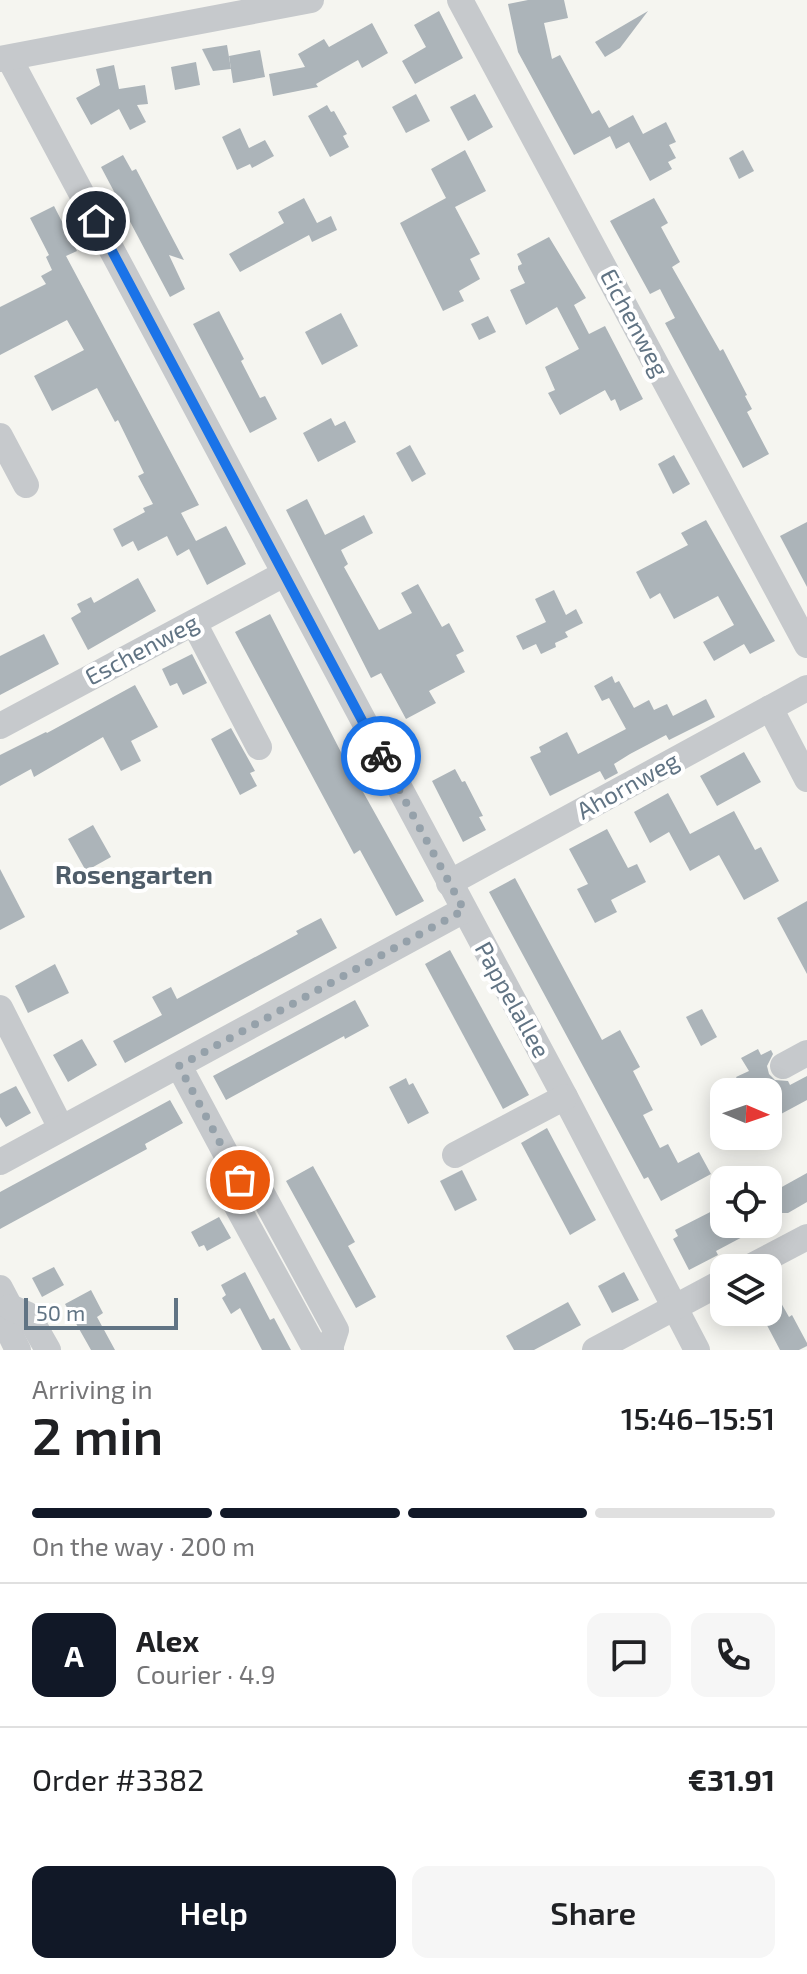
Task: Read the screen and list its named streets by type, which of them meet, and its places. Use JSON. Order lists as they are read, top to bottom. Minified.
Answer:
{"streets":{"street":["Eichenweg","Eschenweg","Ahornweg","Pappelallee"]},"crossings":[["Eschenweg","Pappelallee"],["Ahornweg","Pappelallee"]],"districts":["Rosengarten"],"scale_bar":"50 m","north":"right","page":{"scale":"50 m","heading":["2 min","Arriving in","15:46–15:51"],"panel":["Alex","Courier · 4.9","Order #3382","€31.91"],"bar":"On the way · 200 m","round":"A","buttons":["Help","Share"]}}
